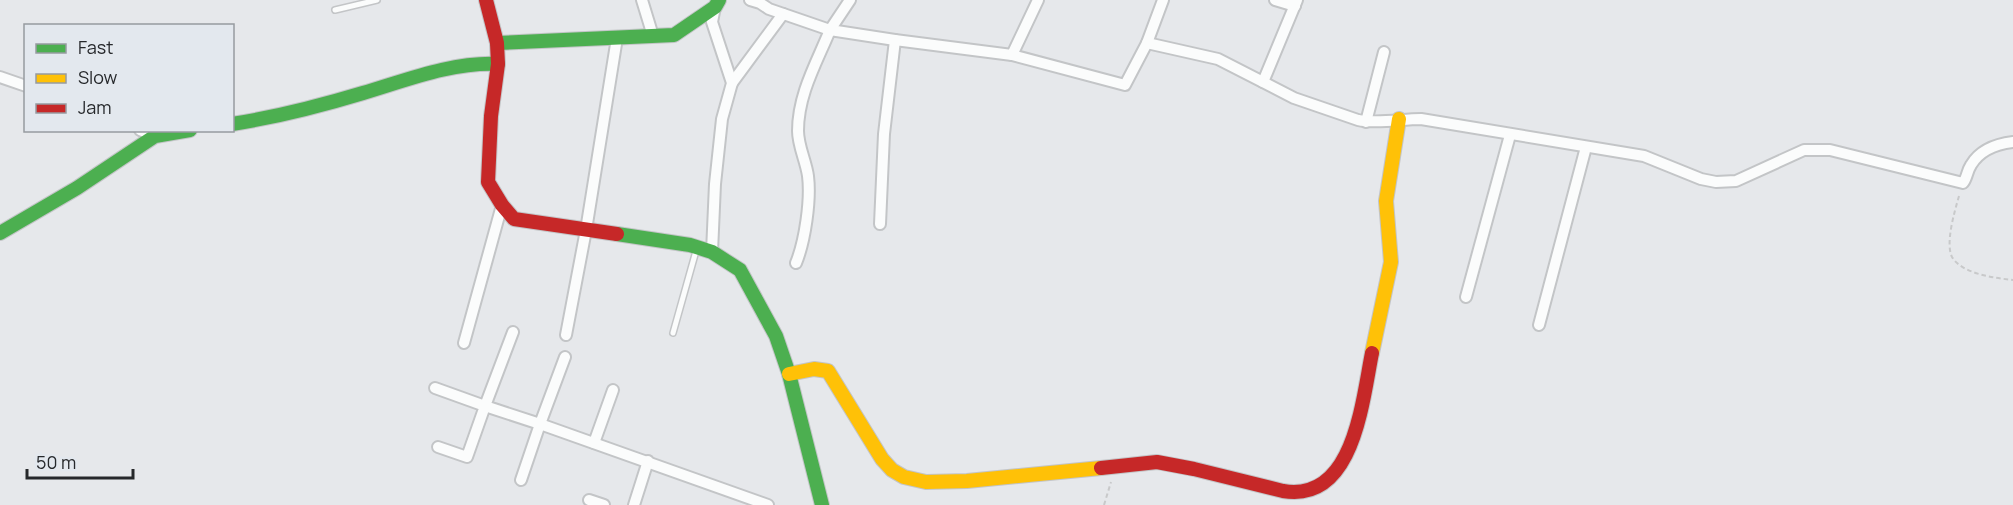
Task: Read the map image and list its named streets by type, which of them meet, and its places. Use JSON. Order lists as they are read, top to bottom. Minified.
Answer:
{"legend":["Fast","Slow","Jam"],"scale_bar":"50 m"}
